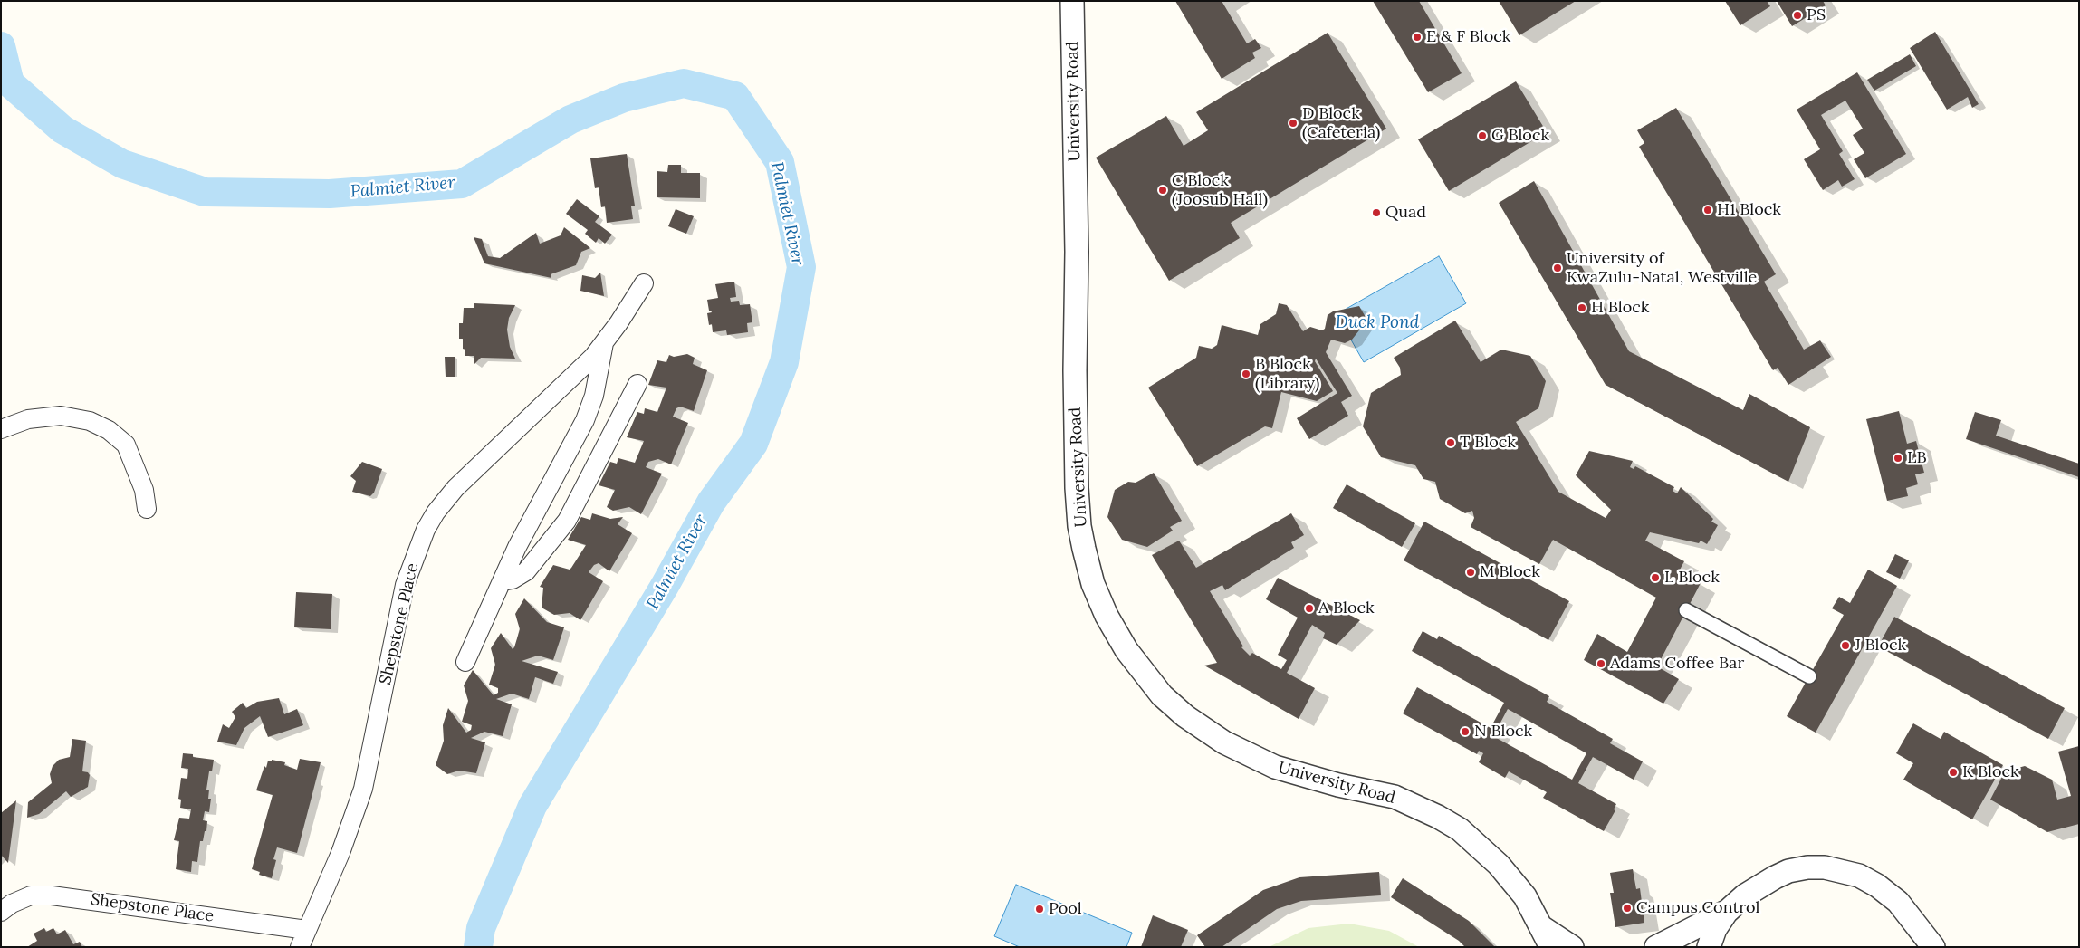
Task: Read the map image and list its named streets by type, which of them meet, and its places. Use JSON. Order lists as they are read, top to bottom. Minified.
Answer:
{"streets":{"street":["University Road","Shepstone Place"]},"water":["Palmiet River","Duck Pond"],"places":["PS","E & F Block","D Block (Cafeteria)","G Block","C Block (Joosub Hall)","H1 Block","Quad","University of KwaZulu-Natal, Westville","H Block","B Block (Library)","T Block","LB","M Block","L Block","A Block","J Block","Adams Coffee Bar","N Block","K Block","Campus Control","Pool"]}
